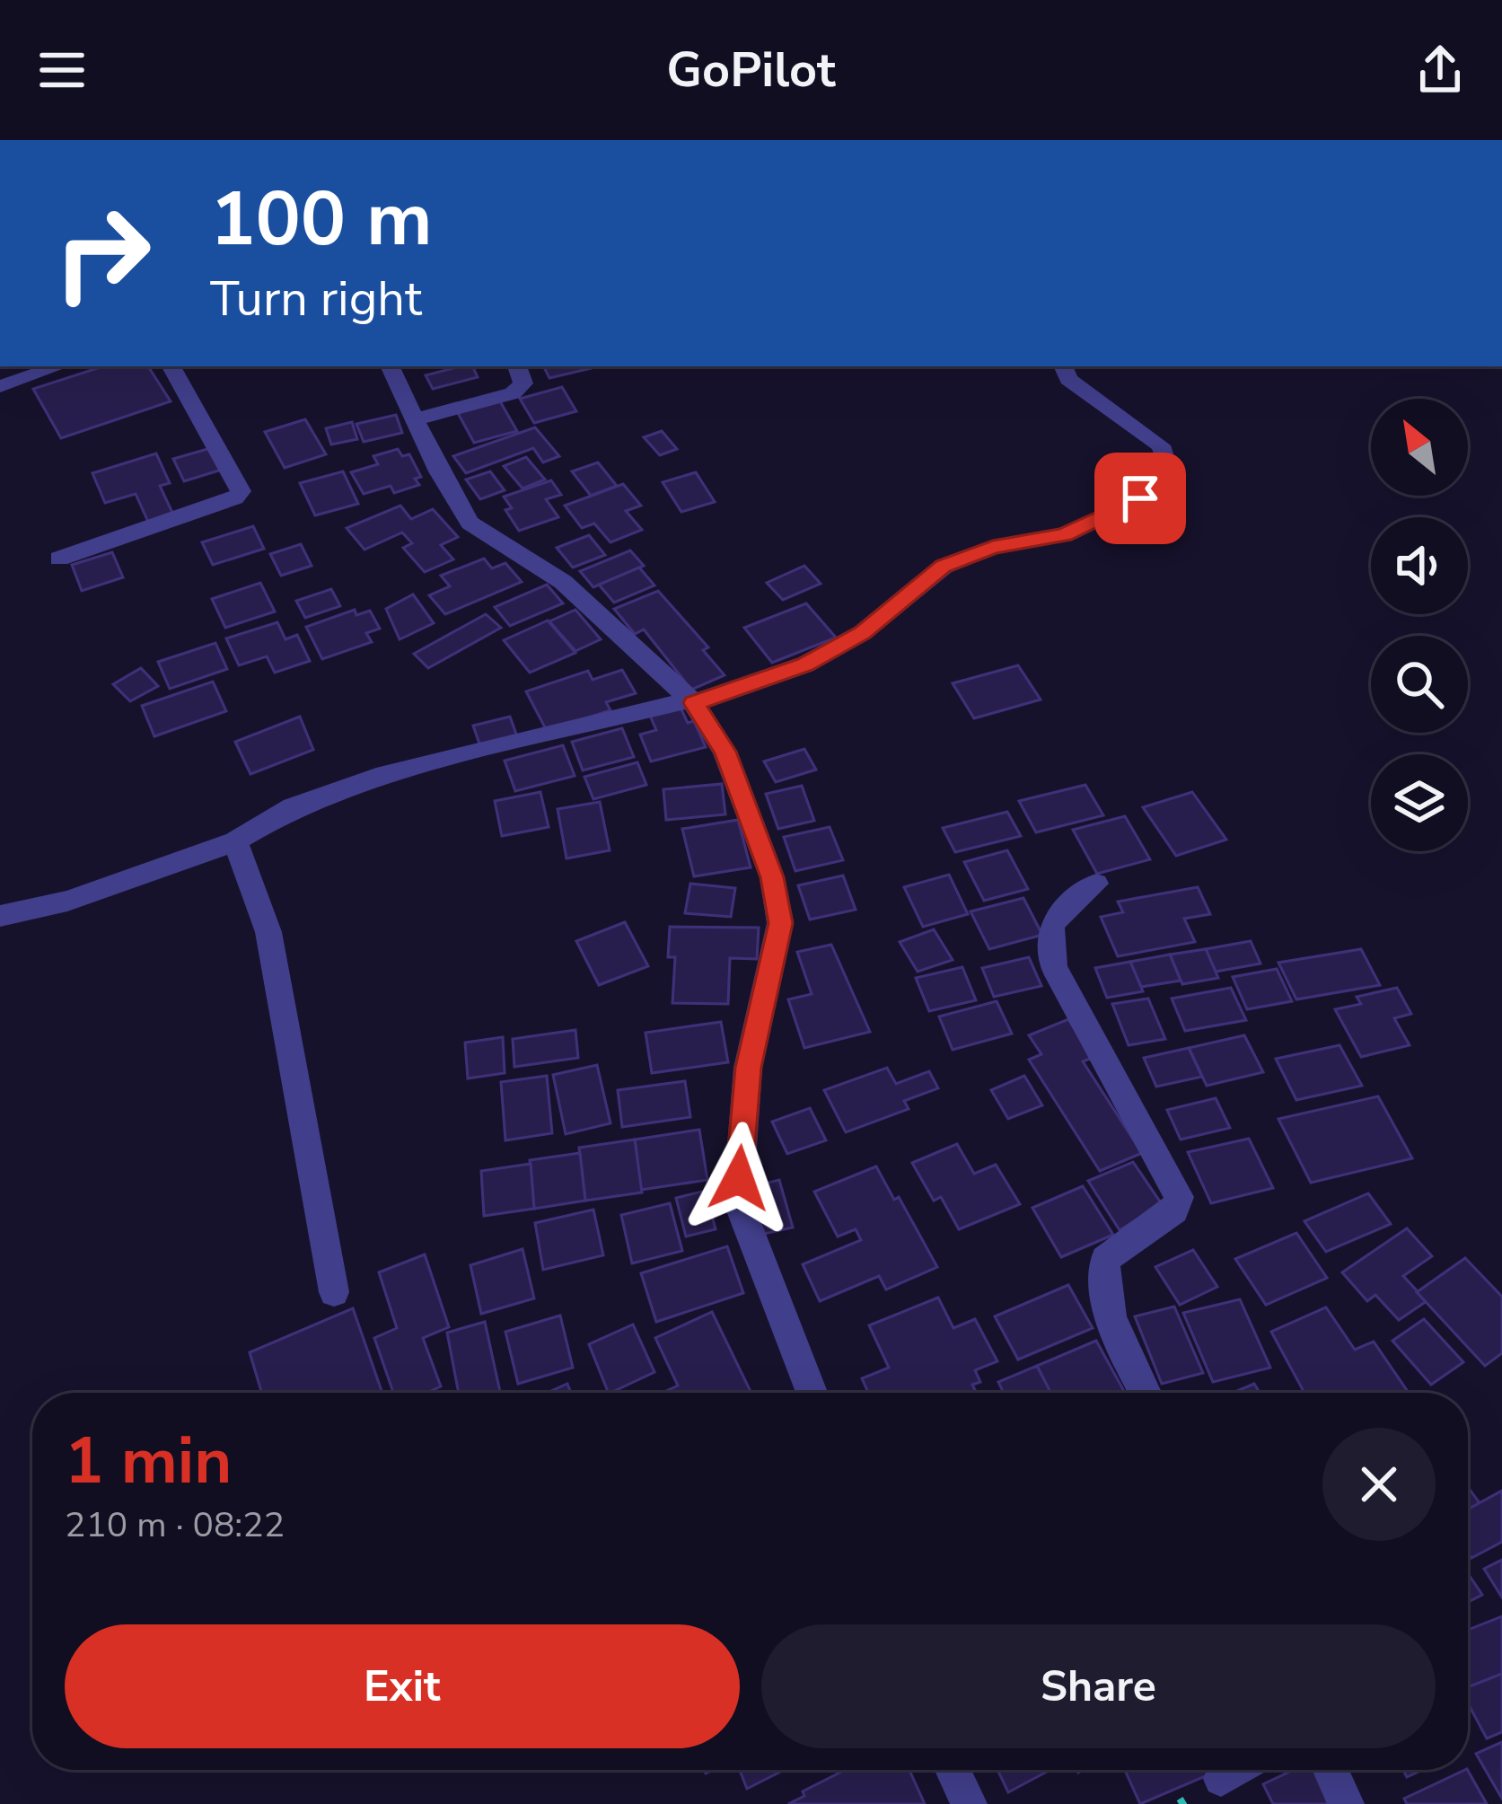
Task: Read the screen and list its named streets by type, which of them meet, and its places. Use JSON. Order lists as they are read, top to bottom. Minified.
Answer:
{"north":"top left","page":{"header":"GoPilot","turn":["100 m","Turn right"],"heading":["1 min","210 m · 08:22"],"buttons":["Exit","Share"]}}
